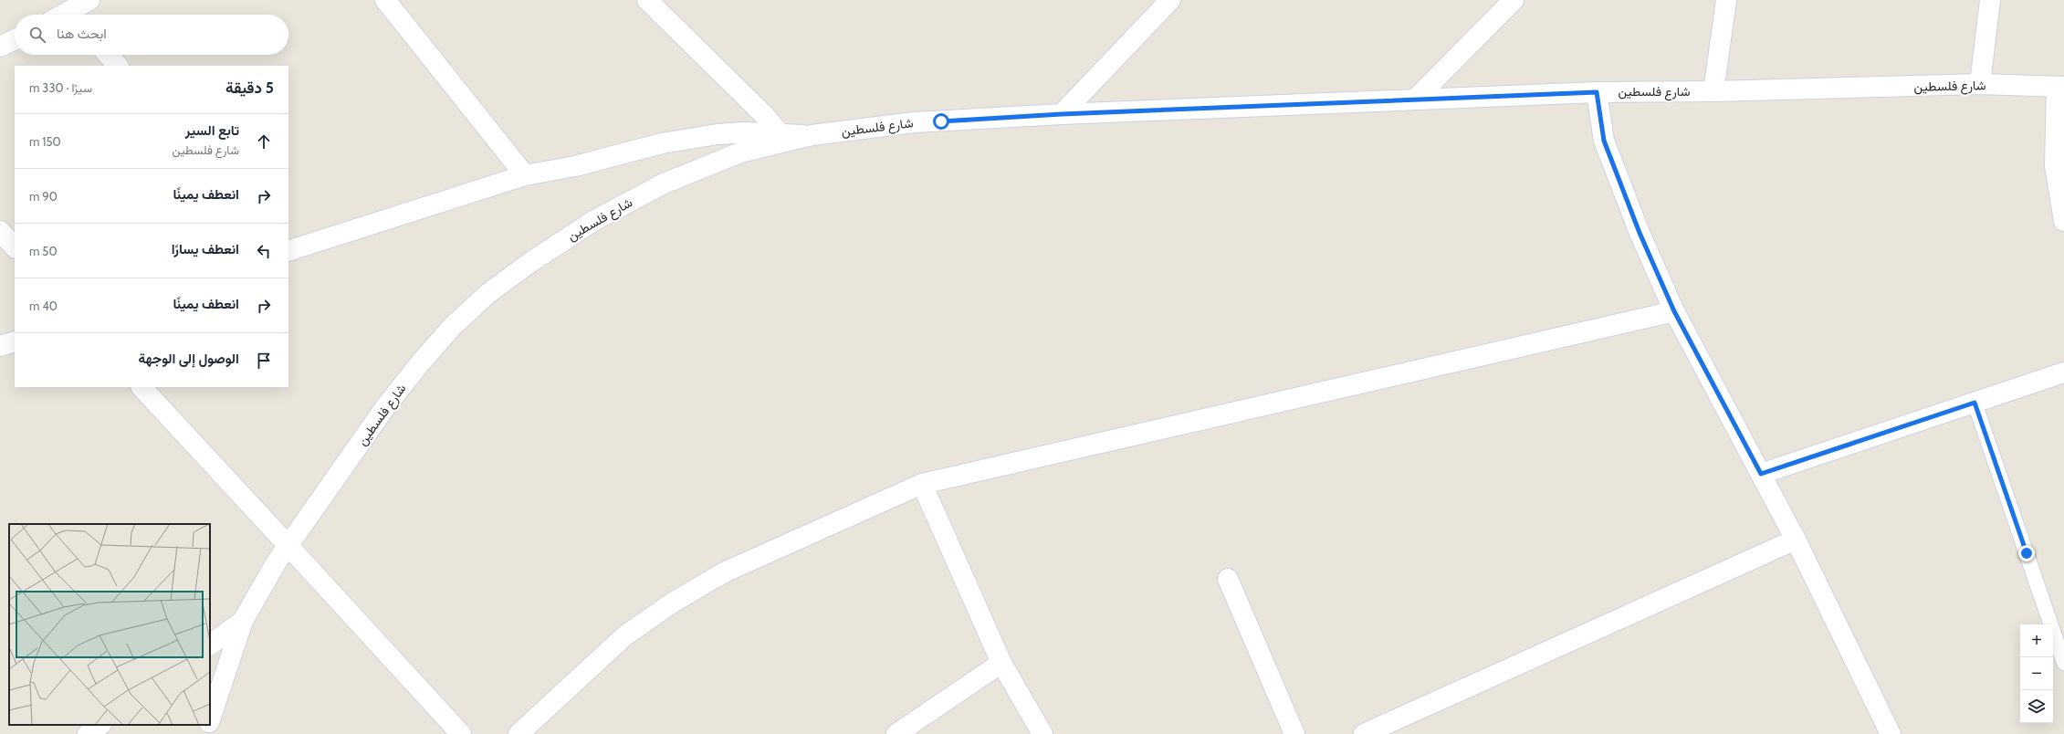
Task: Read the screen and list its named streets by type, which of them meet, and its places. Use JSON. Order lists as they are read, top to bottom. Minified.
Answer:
{"streets":{"street":["شارع فلسطين"]},"page":{"search":"ابحث هنا","heading":["5 دقيقة","سيرًا · 330 m"],"list":[["تابع السير","شارع فلسطين","150 m"],["انعطف يمينًا","90 m"],["انعطف يسارًا","50 m"],["انعطف يمينًا","40 m"],"الوصول إلى الوجهة"],"map_buttons":["+","−"]}}
